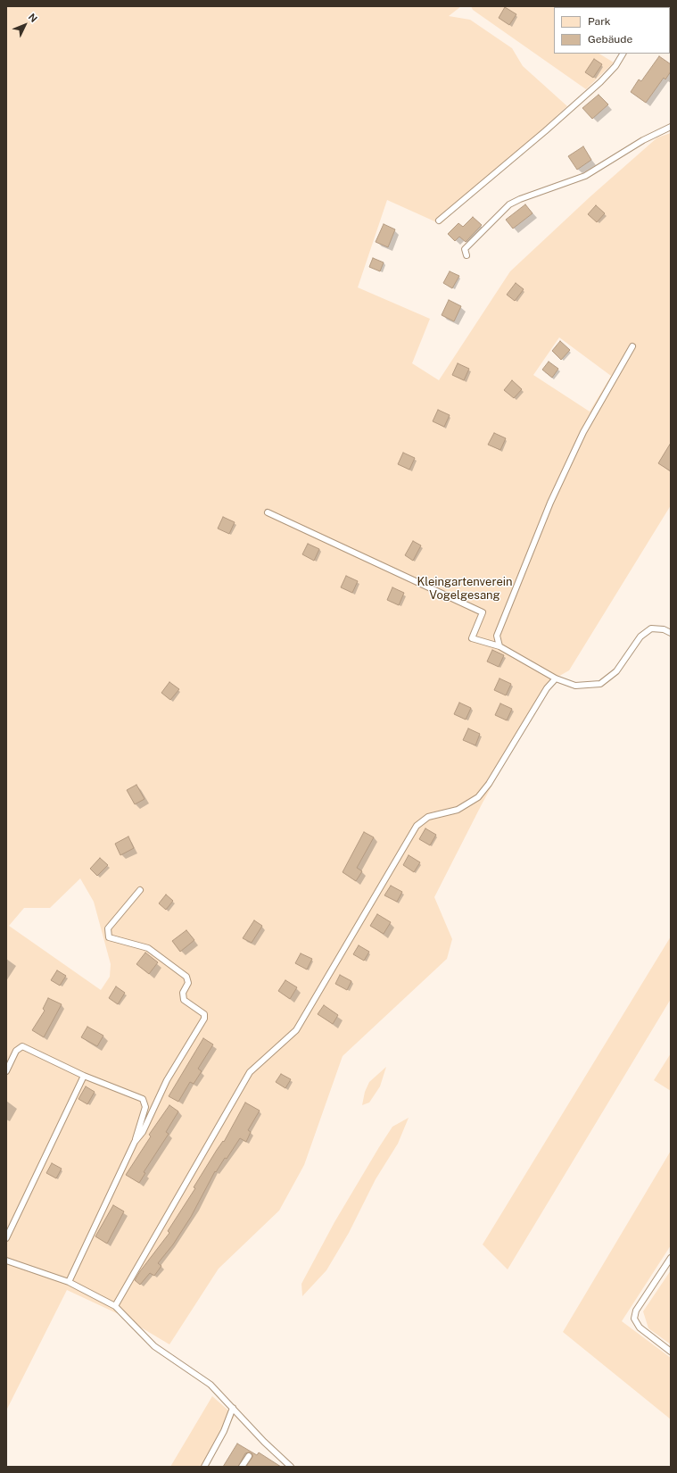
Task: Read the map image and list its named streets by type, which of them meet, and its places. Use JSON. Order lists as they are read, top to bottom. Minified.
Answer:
{"parks":["Kleingartenverein Vogelgesang"],"legend":["Park","Gebäude"],"north":"top right"}
